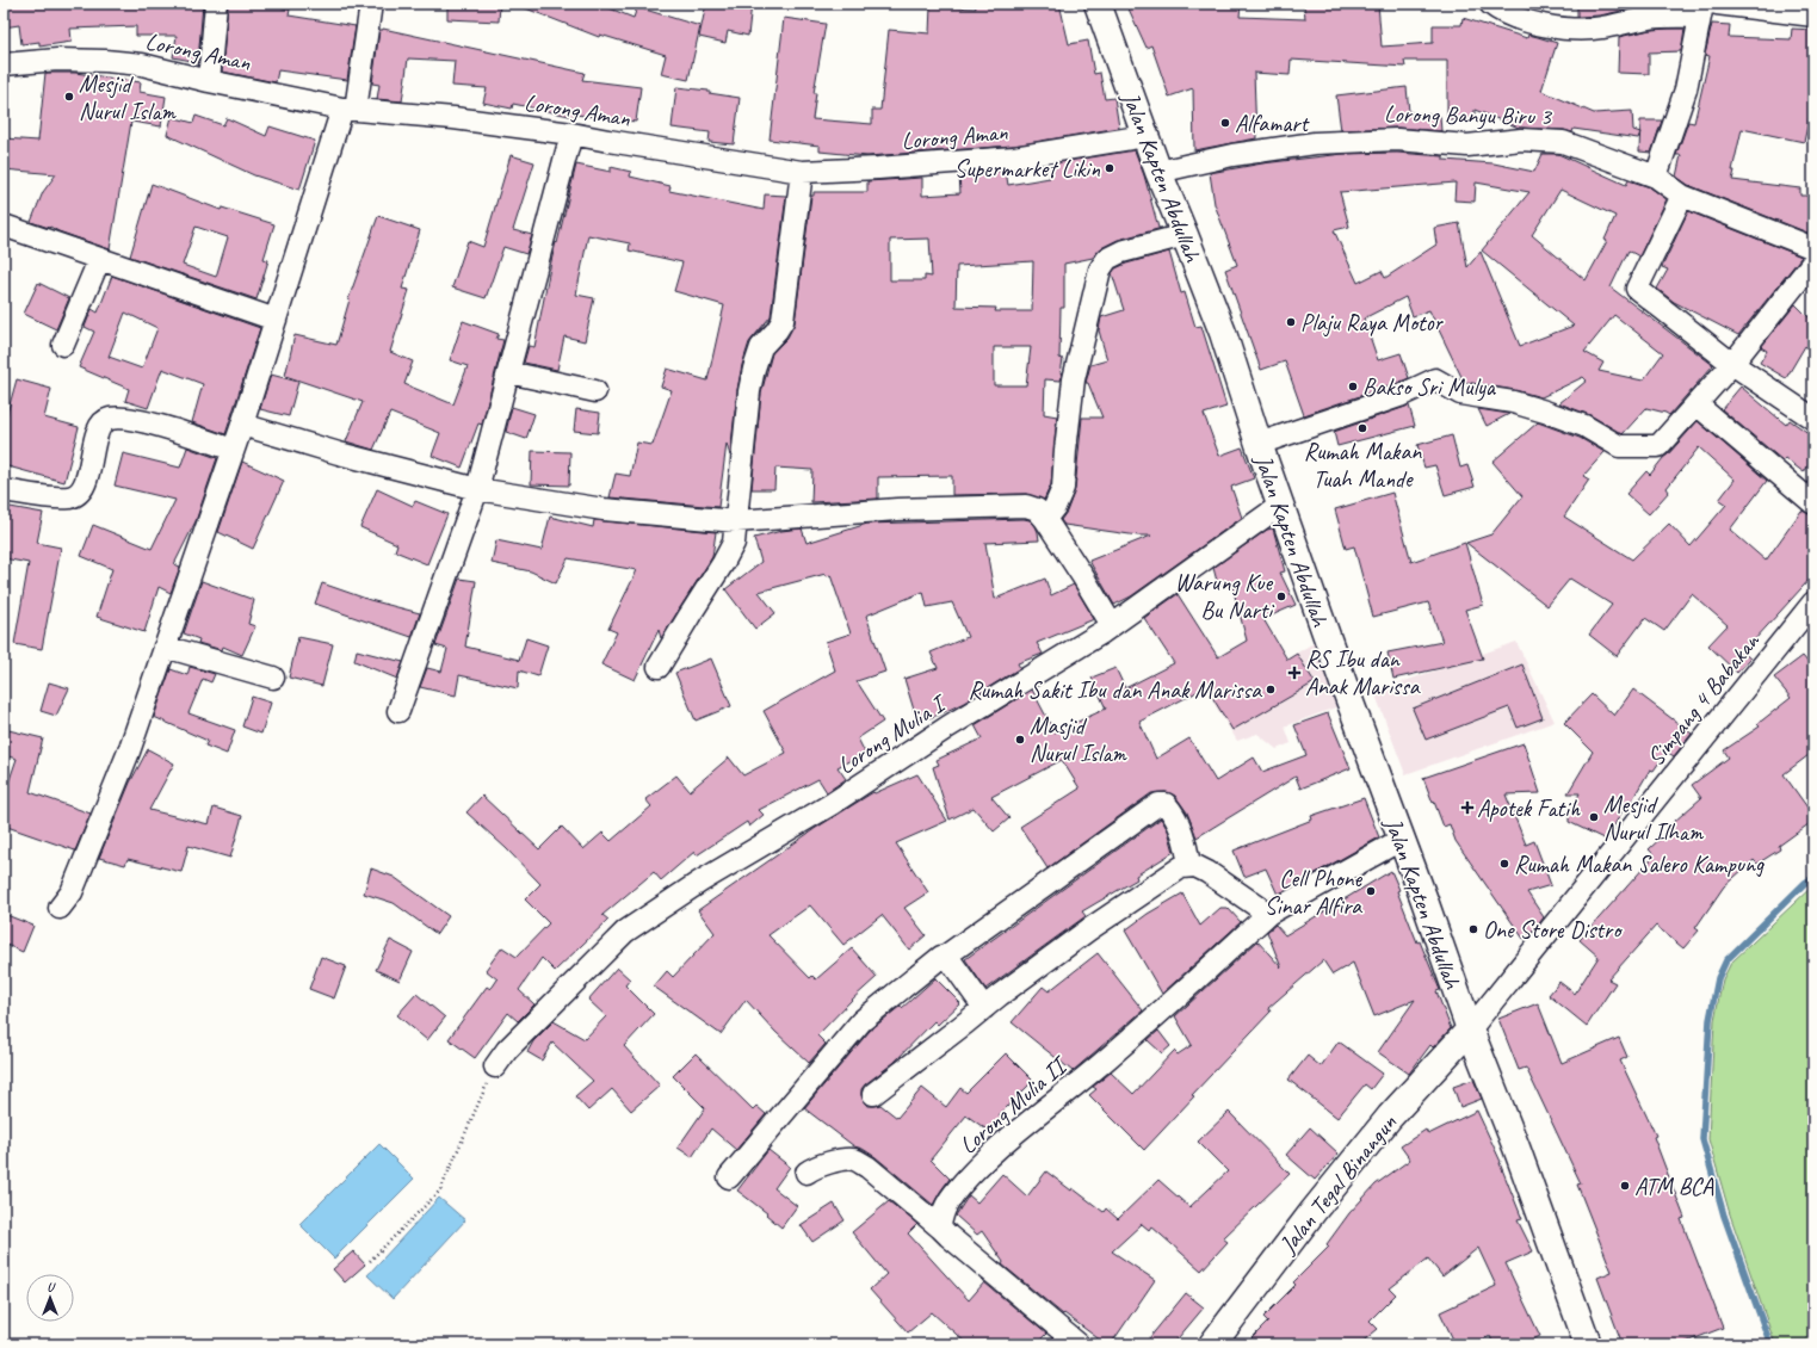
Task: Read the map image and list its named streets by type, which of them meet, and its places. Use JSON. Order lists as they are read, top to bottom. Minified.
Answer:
{"streets":{"main road":["Jalan Kapten Abdullah","Jalan Tegal Binangun"],"street":["Lorong Aman","Lorong Banyu Biru 3","Simpang 4 Babakan","Lorong Mulia I","Lorong Mulia II"]},"crossings":[["Lorong Aman","Jalan Kapten Abdullah"],["Lorong Banyu Biru 3","Jalan Kapten Abdullah"],["Jalan Kapten Abdullah","Simpang 4 Babakan"],["Jalan Kapten Abdullah","Lorong Mulia I"],["Jalan Kapten Abdullah","Lorong Mulia II"],["Jalan Kapten Abdullah","Jalan Tegal Binangun"],["Simpang 4 Babakan","Jalan Tegal Binangun"]],"places":{"other":["Mesjid Nurul Islam","Alfamart","Supermarket Likin","Plaju Raya Motor","Bakso Sri Mulya","Rumah Makan Tuah Mande","Warung Kue Bu Narti","Rumah Sakit Ibu dan Anak Marissa","Masjid Nurul Islam","Mesjid Nurul Ilham","Rumah Makan Salero Kampung","Cell Phone Sinar Alfira","One Store Distro","ATM BCA"],"health":["RS Ibu dan Anak Marissa","Apotek Fatih"]},"north":"top"}
